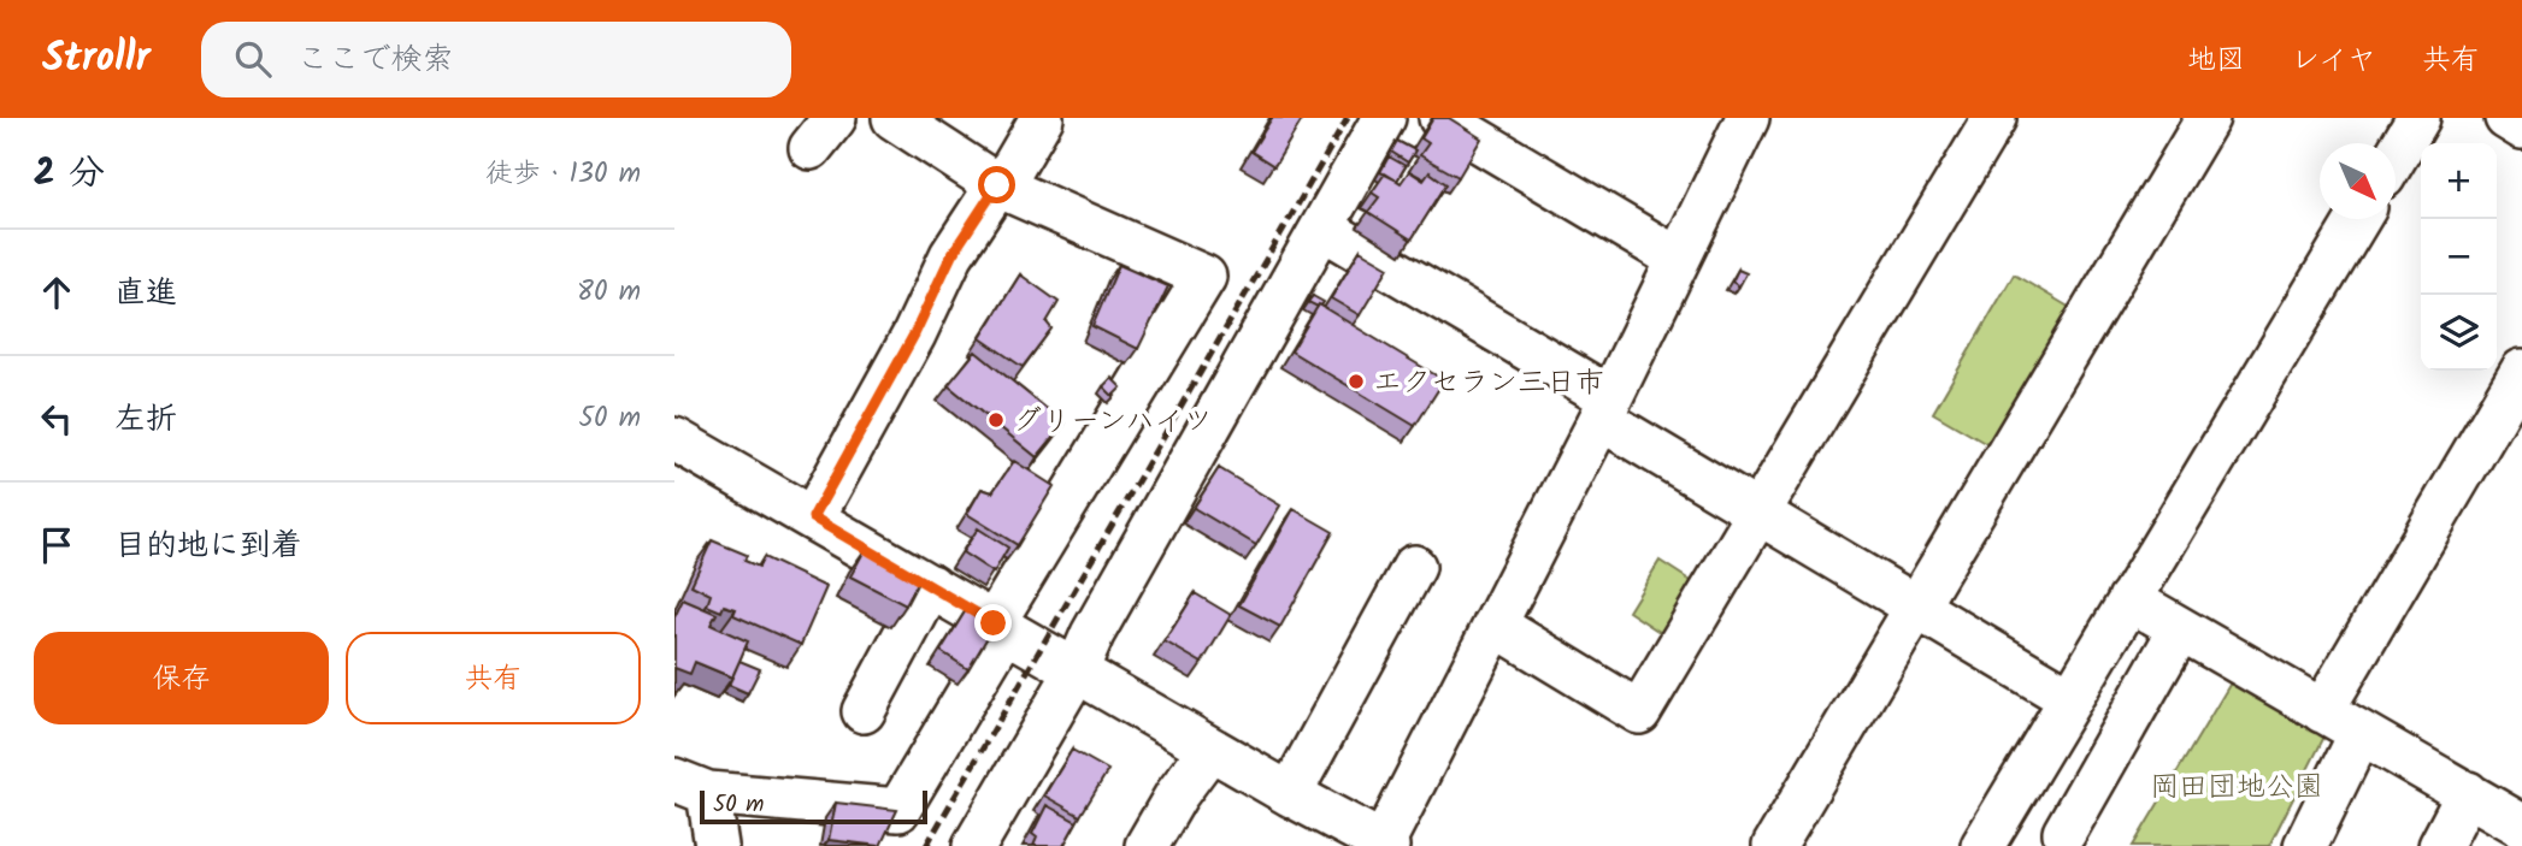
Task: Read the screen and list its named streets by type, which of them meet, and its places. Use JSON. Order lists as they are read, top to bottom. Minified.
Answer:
{"parks":["岡田団地公園"],"places":["エクセラン三日市","グリーンハイツ"],"scale_bar":"50 m","north":"bottom right","page":{"header":"Strollr","search":"ここで検索","nav":["地図","レイヤ","共有"],"heading":["2 分","徒歩 · 130 m"],"map_buttons":["+","−"],"list":[["直進","80 m"],["左折","50 m"],"目的地に到着"],"buttons":["保存","共有"],"scale":"50 m"}}
